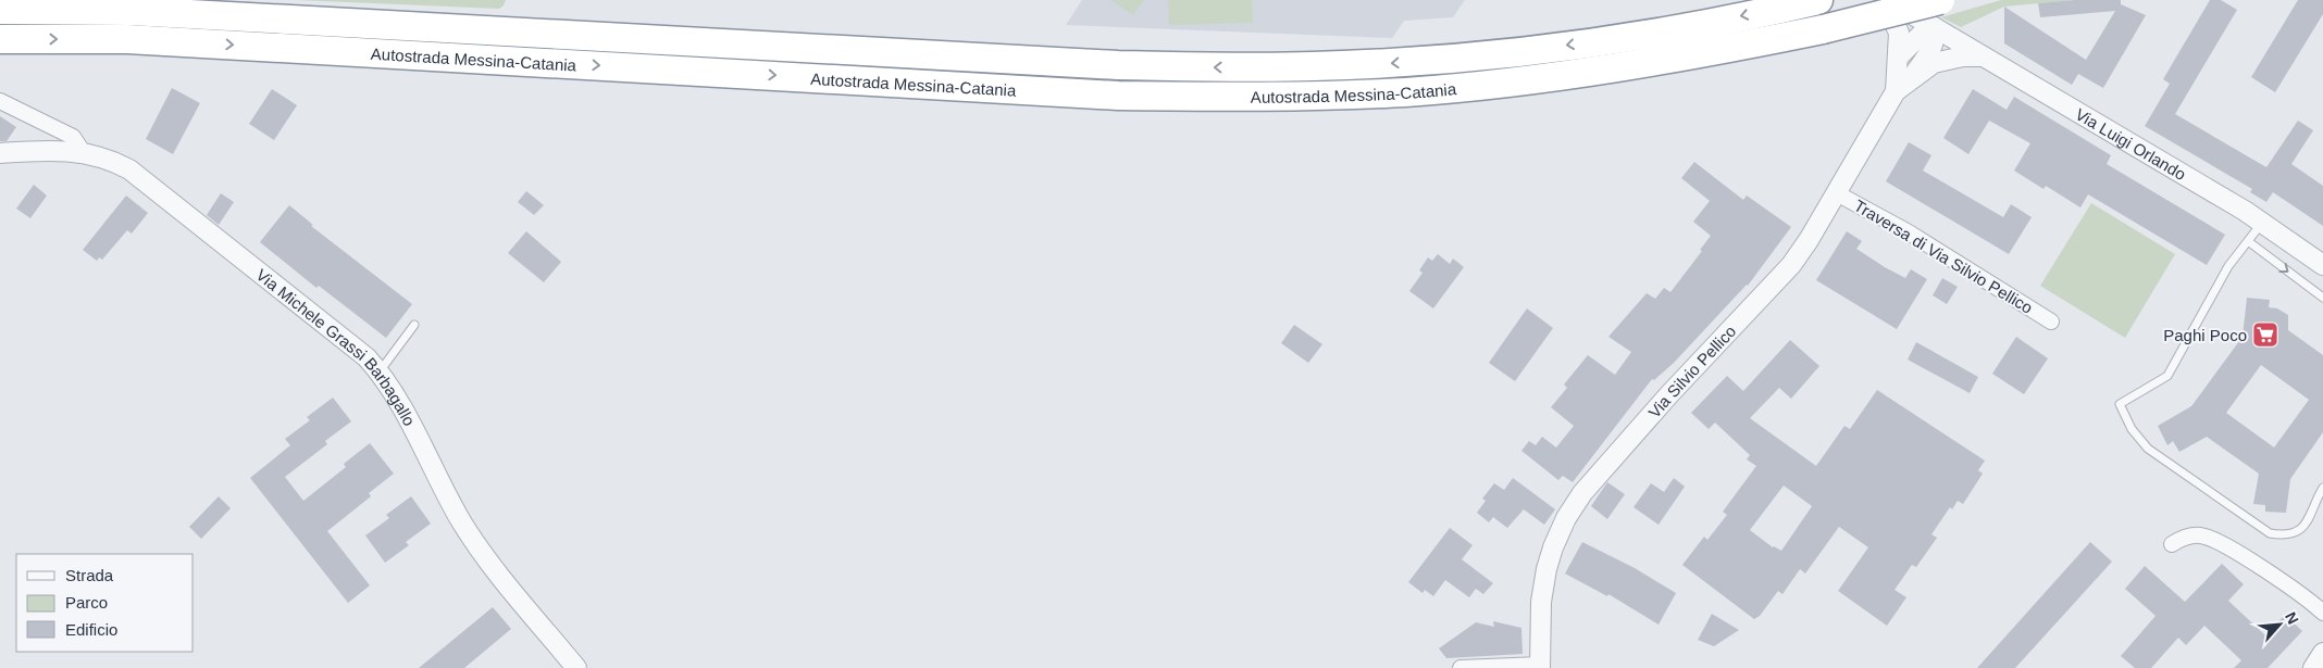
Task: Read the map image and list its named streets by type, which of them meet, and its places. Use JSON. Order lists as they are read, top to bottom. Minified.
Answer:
{"streets":{"highway":["Autostrada Messina-Catania"],"street":["Via Luigi Orlando","Traversa di Via Silvio Pellico","Via Michele Grassi Barbagallo","Via Silvio Pellico"]},"crossings":[["Via Luigi Orlando","Via Silvio Pellico"],["Traversa di Via Silvio Pellico","Via Silvio Pellico"]],"places":{"supermarket":["Paghi Poco"]},"legend":["Strada","Parco","Edificio"],"north":"top right"}
